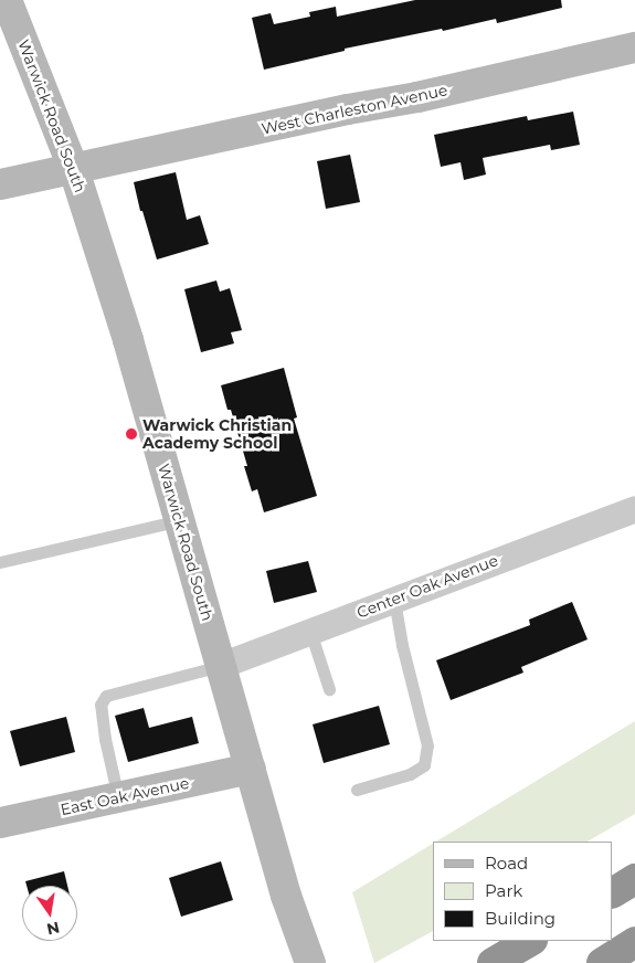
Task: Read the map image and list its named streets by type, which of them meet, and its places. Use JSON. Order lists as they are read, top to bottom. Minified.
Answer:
{"streets":{"street":["West Charleston Avenue","Warwick Road South","Center Oak Avenue","East Oak Avenue"]},"crossings":[["West Charleston Avenue","Warwick Road South"],["Warwick Road South","Center Oak Avenue"],["Warwick Road South","East Oak Avenue"]],"places":["Warwick Christian Academy School"],"legend":["Road","Park","Building"],"north":"bottom"}
